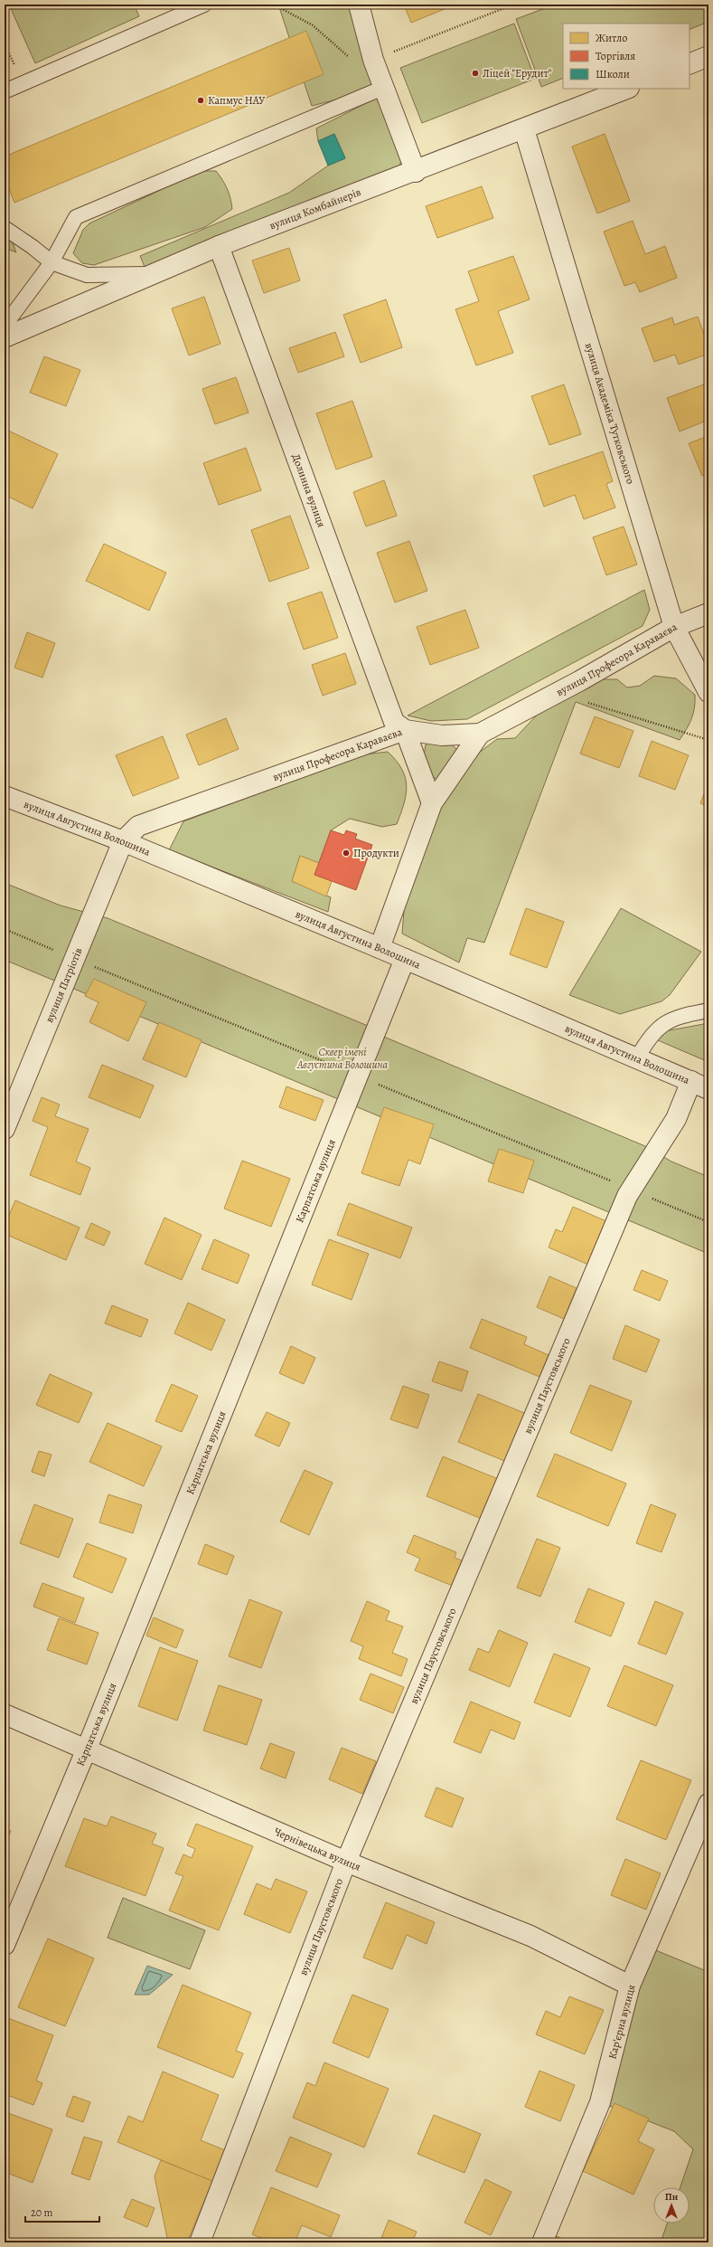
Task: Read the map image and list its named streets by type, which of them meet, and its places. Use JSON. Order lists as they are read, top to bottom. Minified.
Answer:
{"streets":{"street":["вулиця Комбайнерів","вулиця Академіка Тутковського","Долинна вулиця","вулиця Професора Караваєва","вулиця Августина Волошина","вулиця Патріотів","Карпатська вулиця","вулиця Паустовського","Чернівецька вулиця","Карʼєрна вулиця"]},"crossings":[["вулиця Комбайнерів","вулиця Академіка Тутковського"],["вулиця Комбайнерів","Долинна вулиця"],["вулиця Академіка Тутковського","вулиця Професора Караваєва"],["Долинна вулиця","вулиця Професора Караваєва"],["вулиця Професора Караваєва","вулиця Августина Волошина"],["вулиця Професора Караваєва","вулиця Патріотів"],["вулиця Августина Волошина","вулиця Патріотів"],["вулиця Августина Волошина","Карпатська вулиця"],["вулиця Августина Волошина","вулиця Паустовського"],["Карпатська вулиця","Чернівецька вулиця"],["вулиця Паустовського","Чернівецька вулиця"],["Чернівецька вулиця","Карʼєрна вулиця"]],"parks":["Сквер імені Августина Волошина"],"places":["Ліцей \"Ерудит\"","Капмус НАУ","Продукти"],"legend":["Житло","Торгівля","Школи"],"scale_bar":"20 m","north":"top"}
